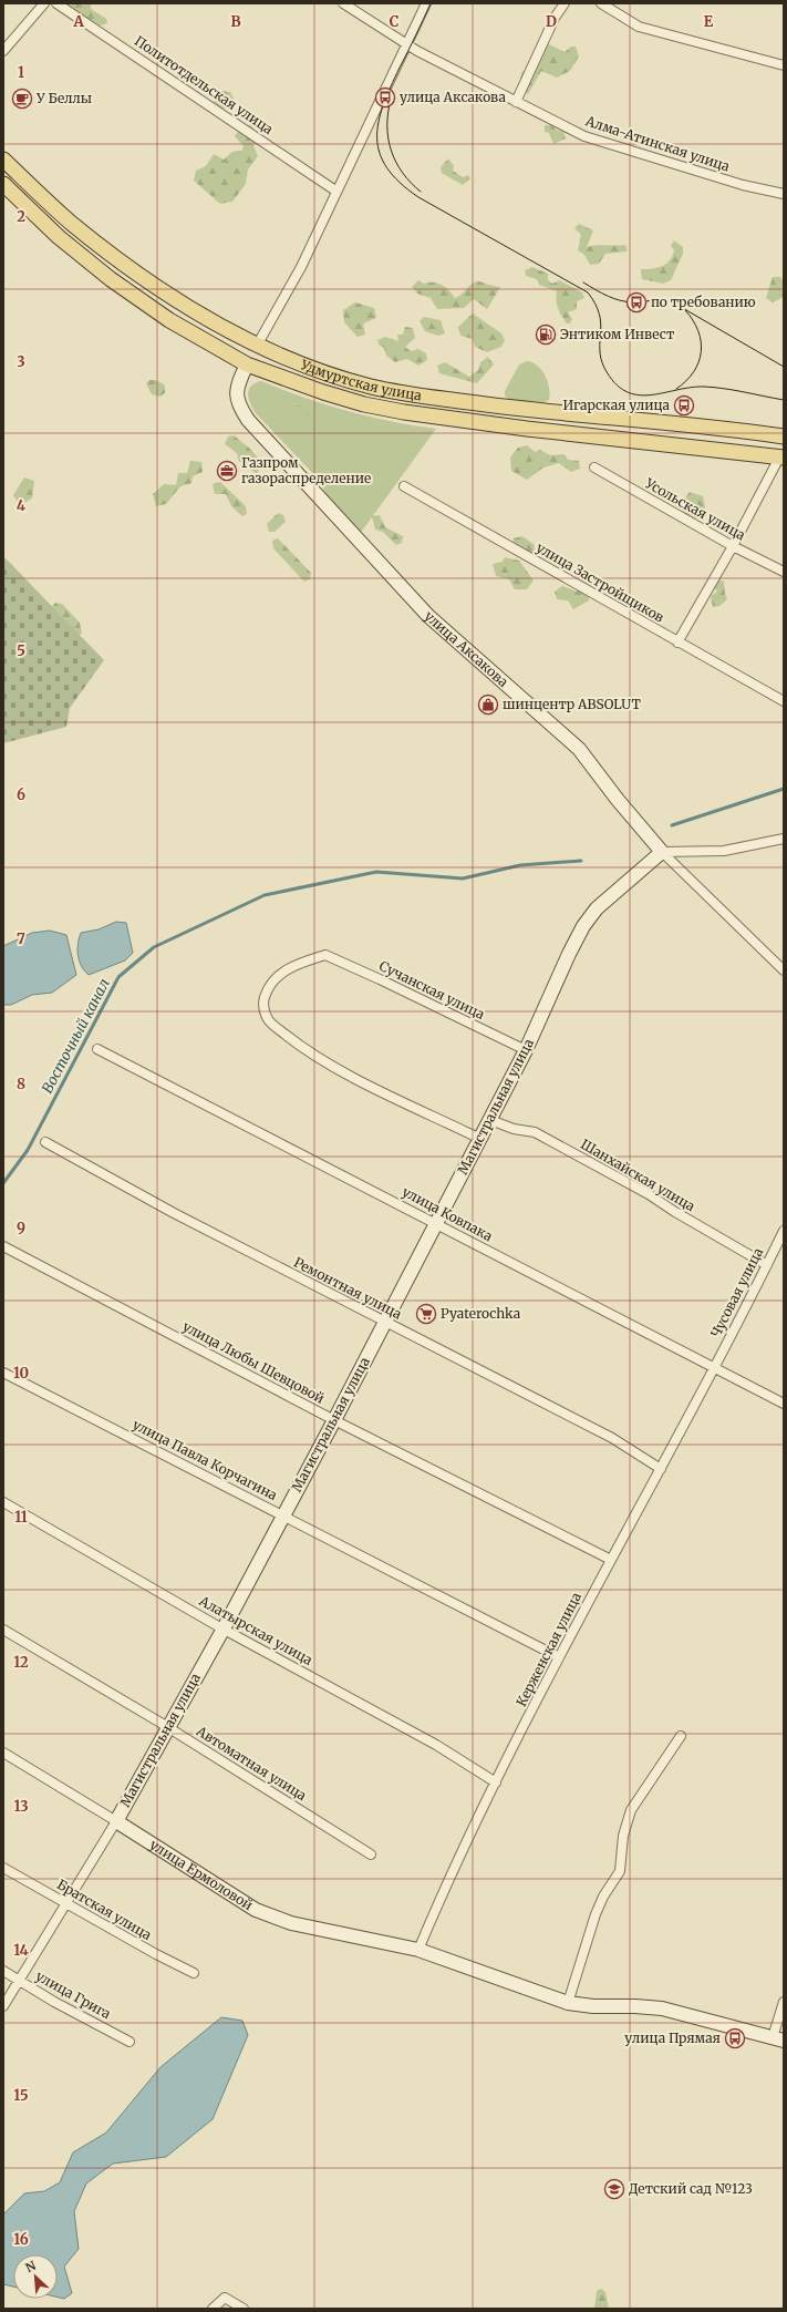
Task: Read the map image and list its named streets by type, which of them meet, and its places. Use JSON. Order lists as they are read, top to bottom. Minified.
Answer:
{"streets":{"main road":["Удмуртская улица"],"street":["Политотдельская улица","Алма-Атинская улица","Усольская улица","улица Застройщиков","улица Аксакова","Сучанская улица","Магистральная улица","Шанхайская улица","улица Ковпака","Ремонтная улица","Чусовая улица","улица Любы Шевцовой","улица Павла Корчагина","Алатырская улица","Керженская улица","Автоматная улица","улица Ермоловой","Братская улица","улица Грига"]},"crossings":[["Удмуртская улица","улица Аксакова"],["улица Аксакова","Магистральная улица"],["Сучанская улица","Магистральная улица"],["Магистральная улица","Шанхайская улица"],["Магистральная улица","улица Ковпака"],["Магистральная улица","Ремонтная улица"],["Магистральная улица","улица Любы Шевцовой"],["Магистральная улица","улица Павла Корчагина"],["Магистральная улица","Алатырская улица"],["Магистральная улица","Автоматная улица"],["Магистральная улица","улица Ермоловой"],["Магистральная улица","Братская улица"],["Магистральная улица","улица Грига"],["Шанхайская улица","Чусовая улица"],["улица Ковпака","Чусовая улица"],["улица Ковпака","Керженская улица"],["Ремонтная улица","Керженская улица"],["Чусовая улица","Керженская улица"],["улица Любы Шевцовой","Керженская улица"],["улица Павла Корчагина","Керженская улица"],["Алатырская улица","Керженская улица"],["Керженская улица","улица Ермоловой"]],"water":["Восточный канал"],"places":{"bus stop":["улица Аксакова","по требованию","Игарская улица","улица Прямая"],"cafe":["У Беллы"],"fuel station":["Энтиком Инвест"],"office":["Газпром газораспределение"],"shop":["шинцентр ABSOLUT"],"supermarket":["Pyaterochka"],"school or university":["Детский сад №123"]},"north":"top left","grid":{"columns":["A","B","C","D","E"],"rows":["1","2","3","4","5","6","7","8","9","10","11","12","13","14","15","16"]}}
